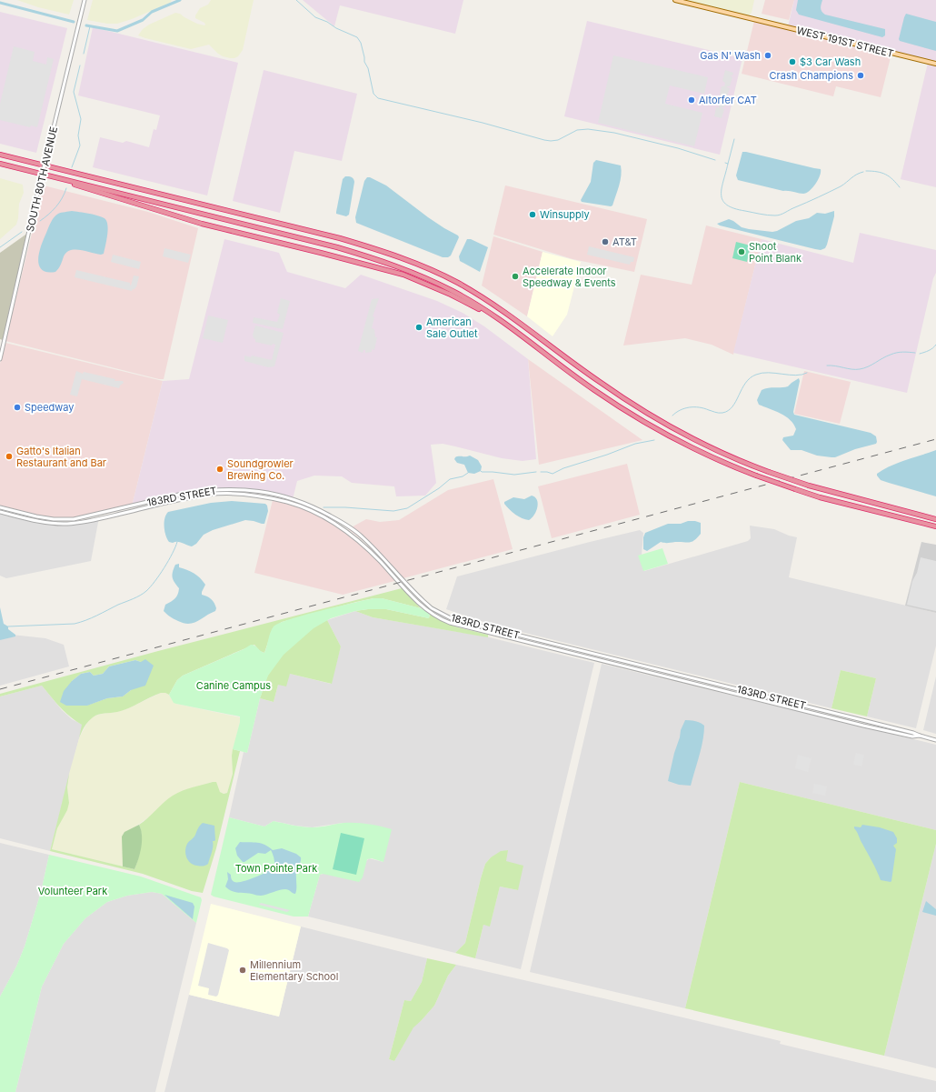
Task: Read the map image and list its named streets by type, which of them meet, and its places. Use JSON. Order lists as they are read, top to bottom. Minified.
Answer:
{"streets":{"main road":["WEST 191ST STREET"],"street":["SOUTH 80TH AVENUE","183RD STREET"]},"parks":["Canine Campus","Town Pointe Park","Volunteer Park"],"places":["Gas N' Wash","$3 Car Wash","Crash Champions","Altorfer CAT","Winsupply","AT&T","Shoot Point Blank","Accelerate Indoor Speedway & Events","American Sale Outlet","Speedway","Gatto's Italian Restaurant and Bar","Soundgrowler Brewing Co.","Millennium Elementary School"]}
